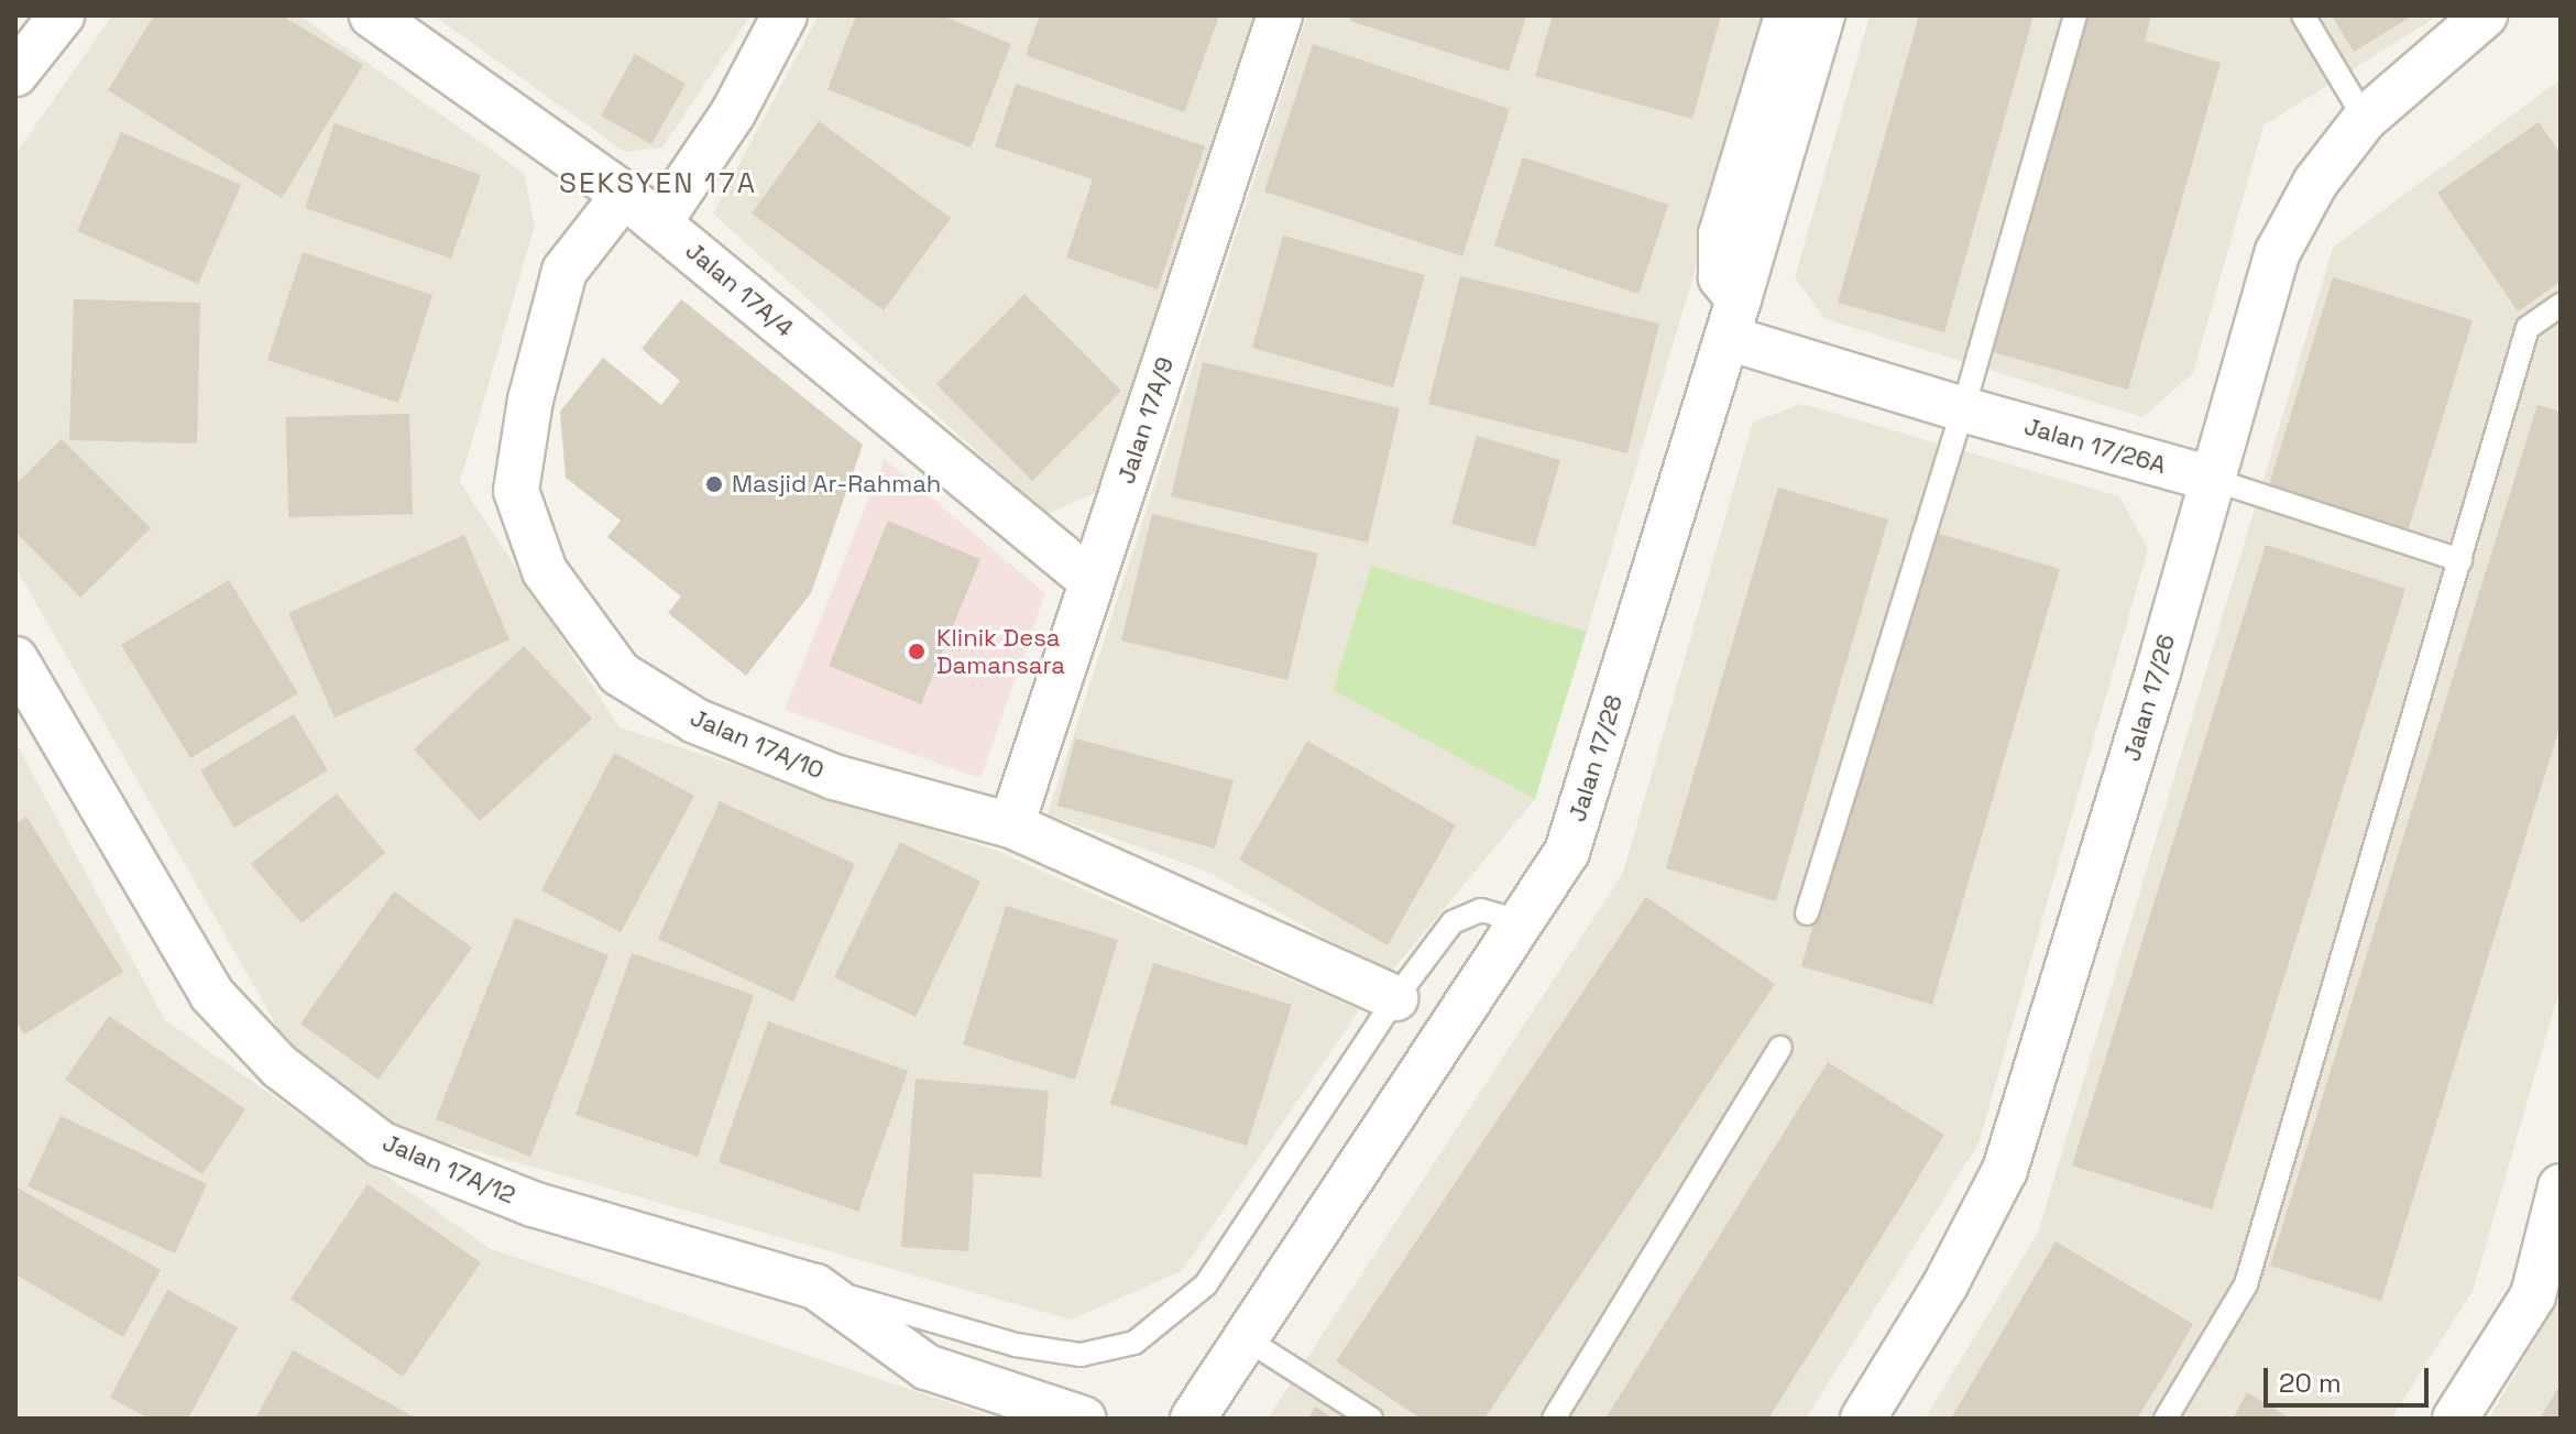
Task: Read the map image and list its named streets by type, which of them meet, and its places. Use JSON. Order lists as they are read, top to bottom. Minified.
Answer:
{"streets":{"street":["Jalan 17A/4","Jalan 17A/9","Jalan 17/26A","Jalan 17/26","Jalan 17A/10","Jalan 17/28","Jalan 17A/12"]},"crossings":[["Jalan 17A/4","Jalan 17A/9"],["Jalan 17A/4","Jalan 17A/10"],["Jalan 17A/9","Jalan 17A/10"],["Jalan 17/26A","Jalan 17/26"],["Jalan 17/26A","Jalan 17/28"]],"districts":["SEKSYEN 17A"],"places":["Masjid Ar-Rahmah","Klinik Desa Damansara"],"scale_bar":"20 m"}
